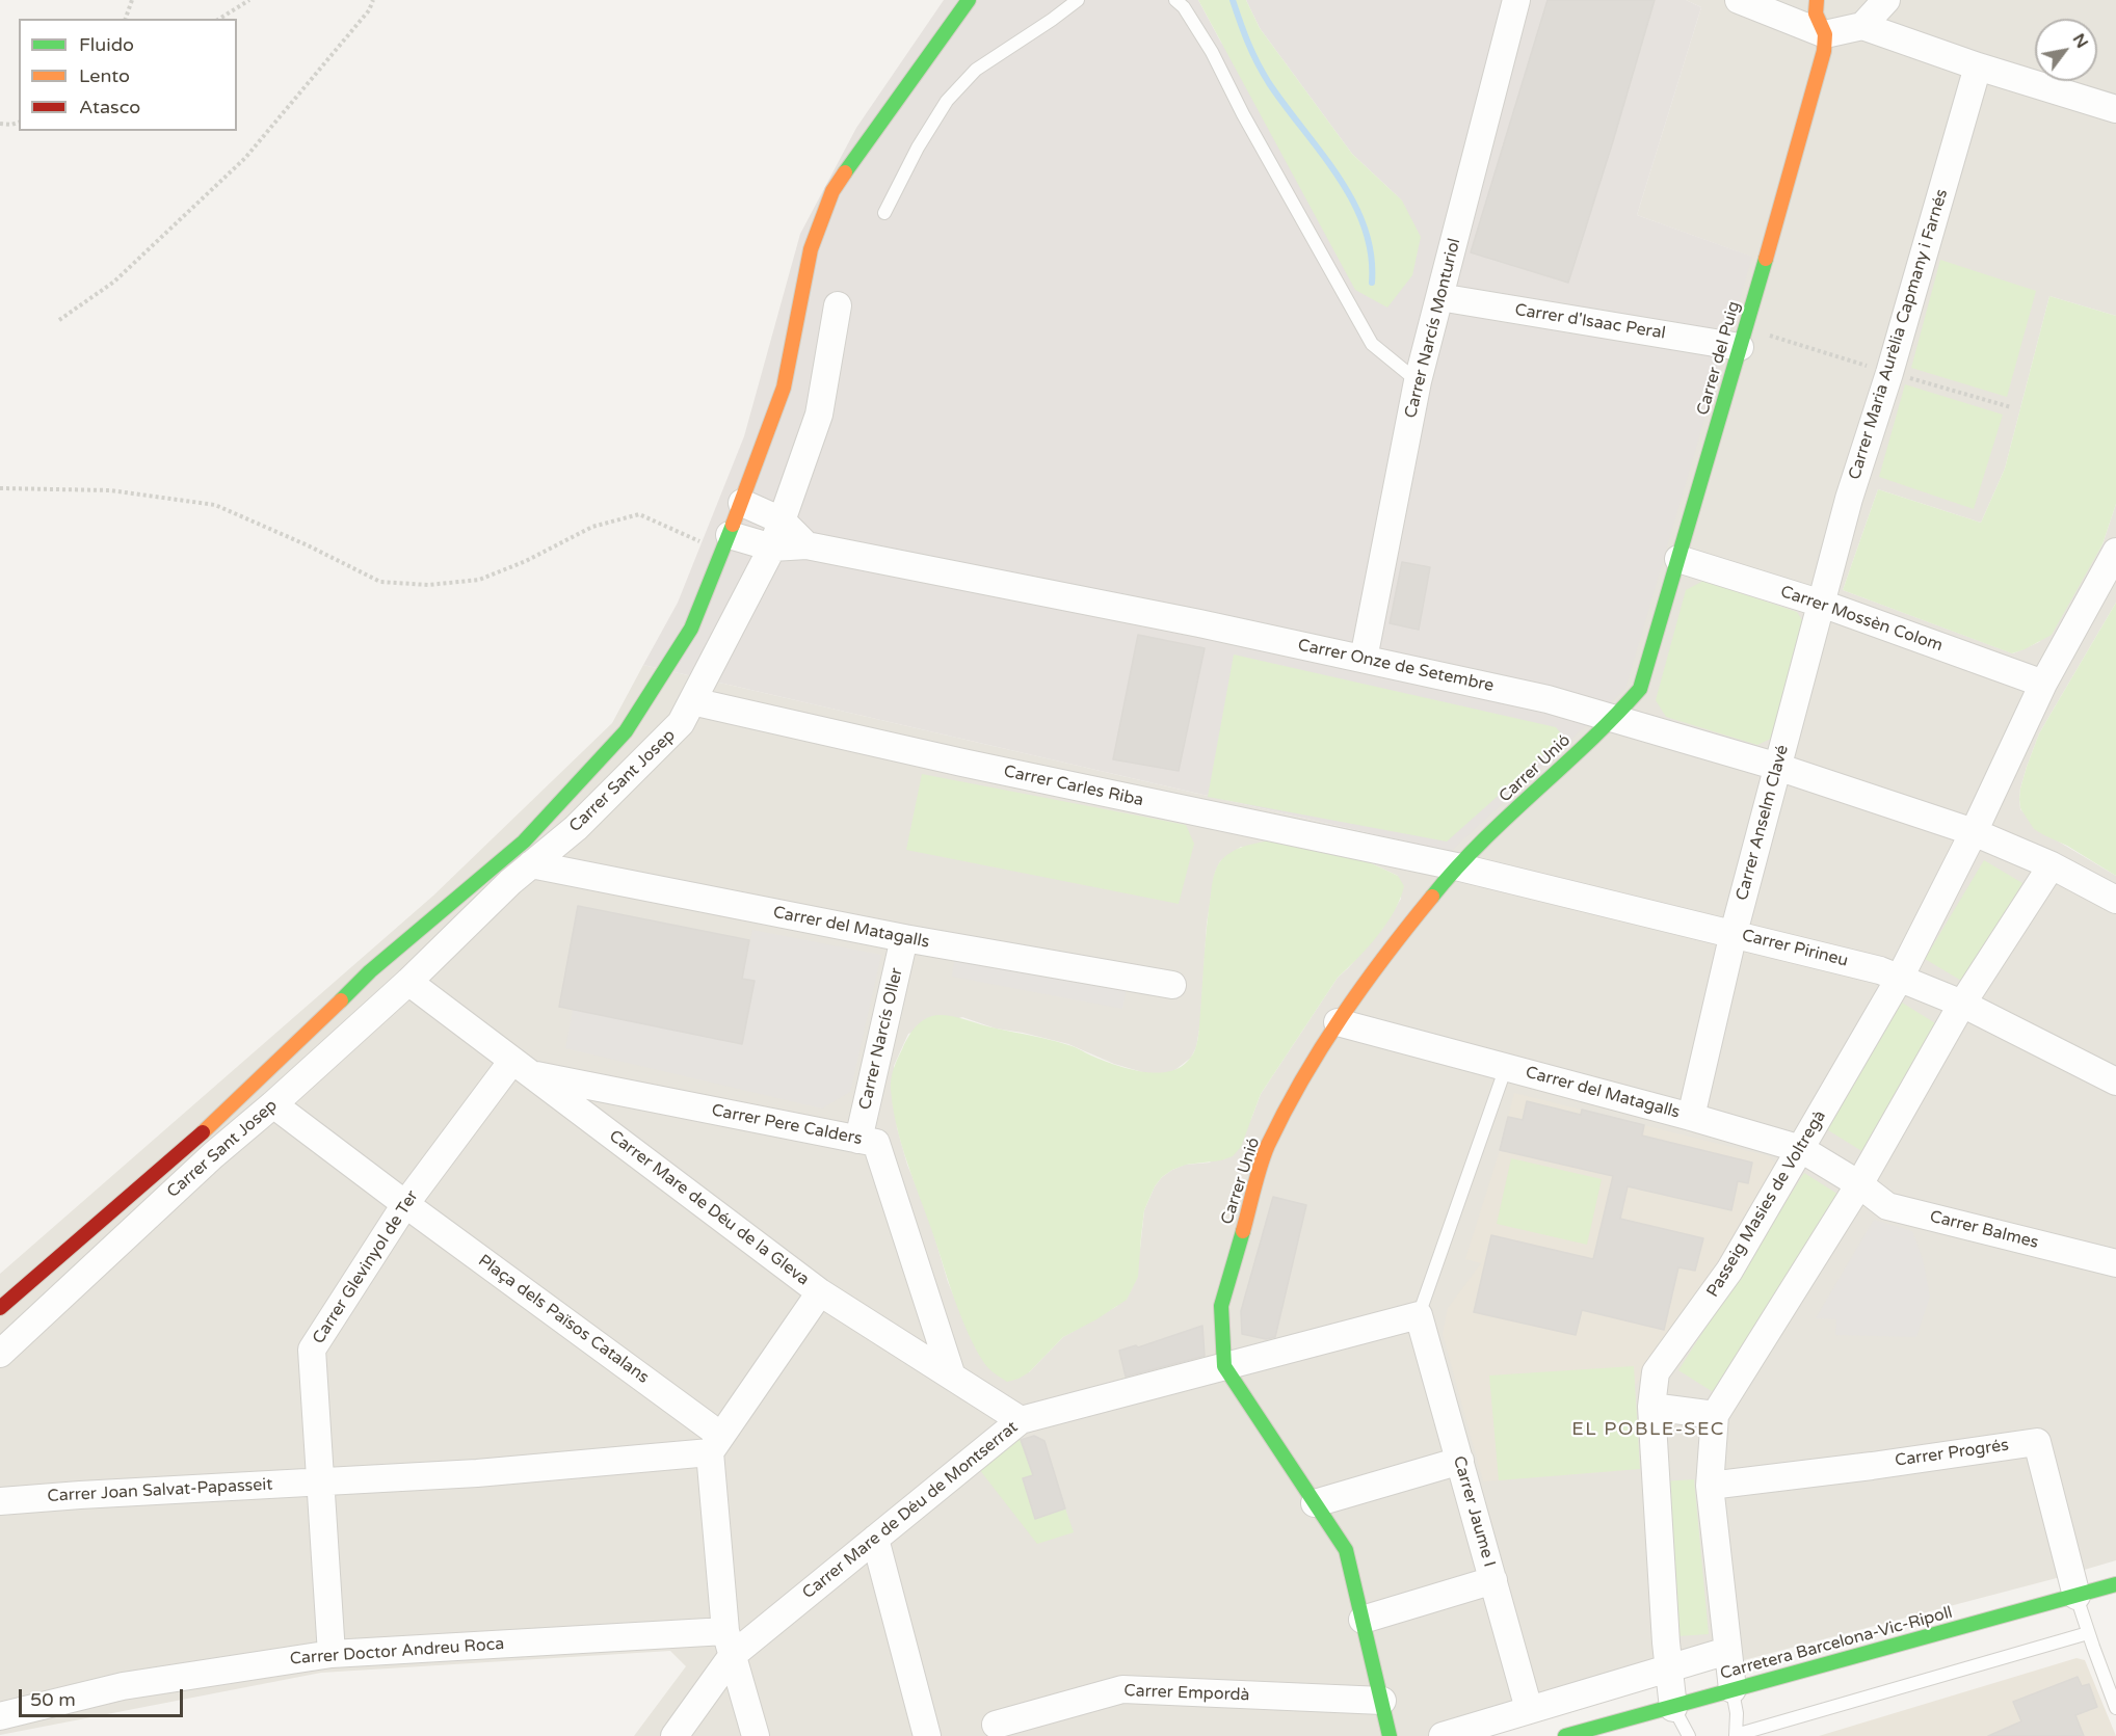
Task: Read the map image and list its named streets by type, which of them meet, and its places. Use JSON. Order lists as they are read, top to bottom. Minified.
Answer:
{"streets":{"street":["Carrer d'Isaac Peral","Carrer Narcís Monturiol","Carrer Maria Aurèlia Capmany i Farnés","Carrer del Puig","Carrer Mossèn Colom","Carrer Onze de Setembre","Carrer Unió","Carrer Sant Josep","Carrer Carles Riba","Carrer Anselm Clavé","Carrer del Matagalls","Carrer Pirineu","Carrer Narcís Oller","Carrer Pere Calders","Passeig Masies de Voltregà","Carrer Mare de Déu de la Gleva","Carrer Balmes","Carrer Glevinyol de Ter","Plaça dels Països Catalans","Carrer Progrés","Carrer Joan Salvat-Papasseit","Carrer Mare de Déu de Montserrat","Carrer Jaume I","Carretera Barcelona-Vic-Ripoll","Carrer Doctor Andreu Roca","Carrer Empordà"]},"crossings":[["Carrer d'Isaac Peral","Carrer Narcís Monturiol"],["Carrer d'Isaac Peral","Carrer del Puig"],["Carrer Narcís Monturiol","Carrer Onze de Setembre"],["Carrer Maria Aurèlia Capmany i Farnés","Carrer Mossèn Colom"],["Carrer Maria Aurèlia Capmany i Farnés","Carrer Anselm Clavé"],["Carrer del Puig","Carrer Mossèn Colom"],["Carrer del Puig","Carrer Onze de Setembre"],["Carrer del Puig","Carrer Unió"],["Carrer Mossèn Colom","Carrer Anselm Clavé"],["Carrer Mossèn Colom","Passeig Masies de Voltregà"],["Carrer Onze de Setembre","Carrer Unió"],["Carrer Onze de Setembre","Carrer Sant Josep"],["Carrer Onze de Setembre","Carrer Anselm Clavé"],["Carrer Onze de Setembre","Passeig Masies de Voltregà"],["Carrer Unió","Carrer Carles Riba"],["Carrer Unió","Carrer del Matagalls"],["Carrer Unió","Carrer Pirineu"],["Carrer Unió","Carrer Mare de Déu de Montserrat"],["Carrer Sant Josep","Carrer Carles Riba"],["Carrer Sant Josep","Carrer del Matagalls"],["Carrer Sant Josep","Carrer Mare de Déu de la Gleva"],["Carrer Sant Josep","Plaça dels Països Catalans"],["Carrer Carles Riba","Carrer Pirineu"],["Carrer Anselm Clavé","Carrer del Matagalls"],["Carrer Anselm Clavé","Carrer Pirineu"],["Carrer del Matagalls","Carrer Narcís Oller"],["Carrer del Matagalls","Passeig Masies de Voltregà"],["Carrer del Matagalls","Carrer Balmes"],["Carrer Pirineu","Passeig Masies de Voltregà"],["Carrer Narcís Oller","Carrer Pere Calders"],["Carrer Pere Calders","Carrer Mare de Déu de la Gleva"],["Carrer Pere Calders","Carrer Glevinyol de Ter"],["Passeig Masies de Voltregà","Carretera Barcelona-Vic-Ripoll"],["Carrer Mare de Déu de la Gleva","Carrer Glevinyol de Ter"],["Carrer Mare de Déu de la Gleva","Carrer Mare de Déu de Montserrat"],["Carrer Glevinyol de Ter","Plaça dels Països Catalans"],["Carrer Glevinyol de Ter","Carrer Joan Salvat-Papasseit"],["Carrer Glevinyol de Ter","Carrer Doctor Andreu Roca"],["Carrer Progrés","Carretera Barcelona-Vic-Ripoll"],["Carrer Mare de Déu de Montserrat","Carrer Jaume I"],["Carrer Mare de Déu de Montserrat","Carrer Doctor Andreu Roca"]],"districts":["EL POBLE-SEC"],"legend":["Fluido","Lento","Atasco"],"scale_bar":"50 m","north":"top right"}
